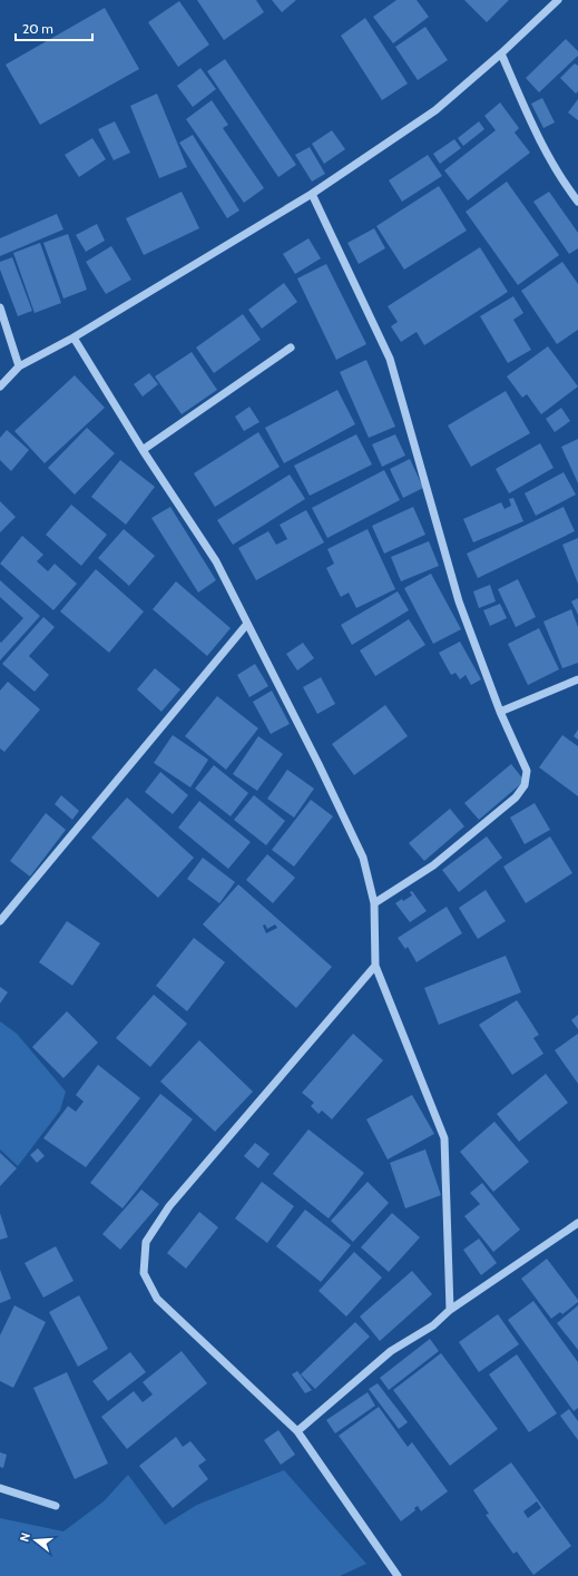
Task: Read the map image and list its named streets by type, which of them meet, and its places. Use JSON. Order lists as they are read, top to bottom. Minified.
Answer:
{"scale_bar":"20 m","north":"left"}
